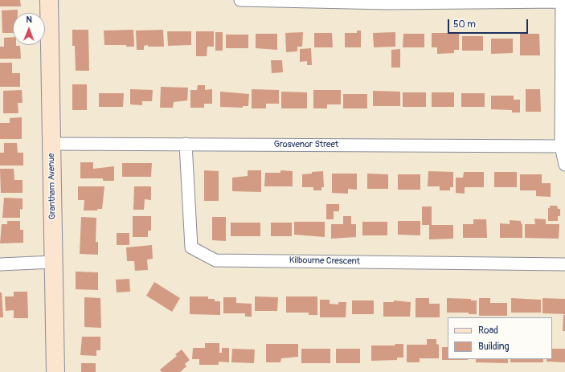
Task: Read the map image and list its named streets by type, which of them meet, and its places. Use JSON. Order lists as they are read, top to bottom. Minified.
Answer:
{"streets":{"street":["Grosvenor Street","Grantham Avenue","Kilbourne Crescent"]},"crossings":[["Grosvenor Street","Grantham Avenue"],["Grosvenor Street","Kilbourne Crescent"]],"legend":["Road","Building"],"scale_bar":"50 m","north":"top"}
